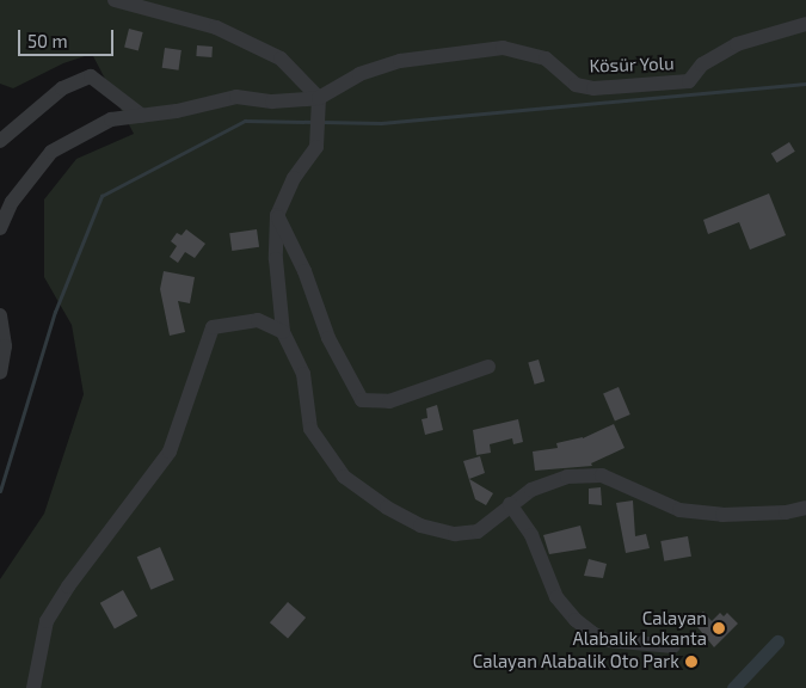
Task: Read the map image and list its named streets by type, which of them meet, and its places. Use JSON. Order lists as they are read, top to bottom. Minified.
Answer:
{"streets":{"street":["Kösür Yolu"]},"places":["Calayan Alabalik Lokanta","Calayan Alabalik Oto Park"],"scale_bar":"50 m"}
